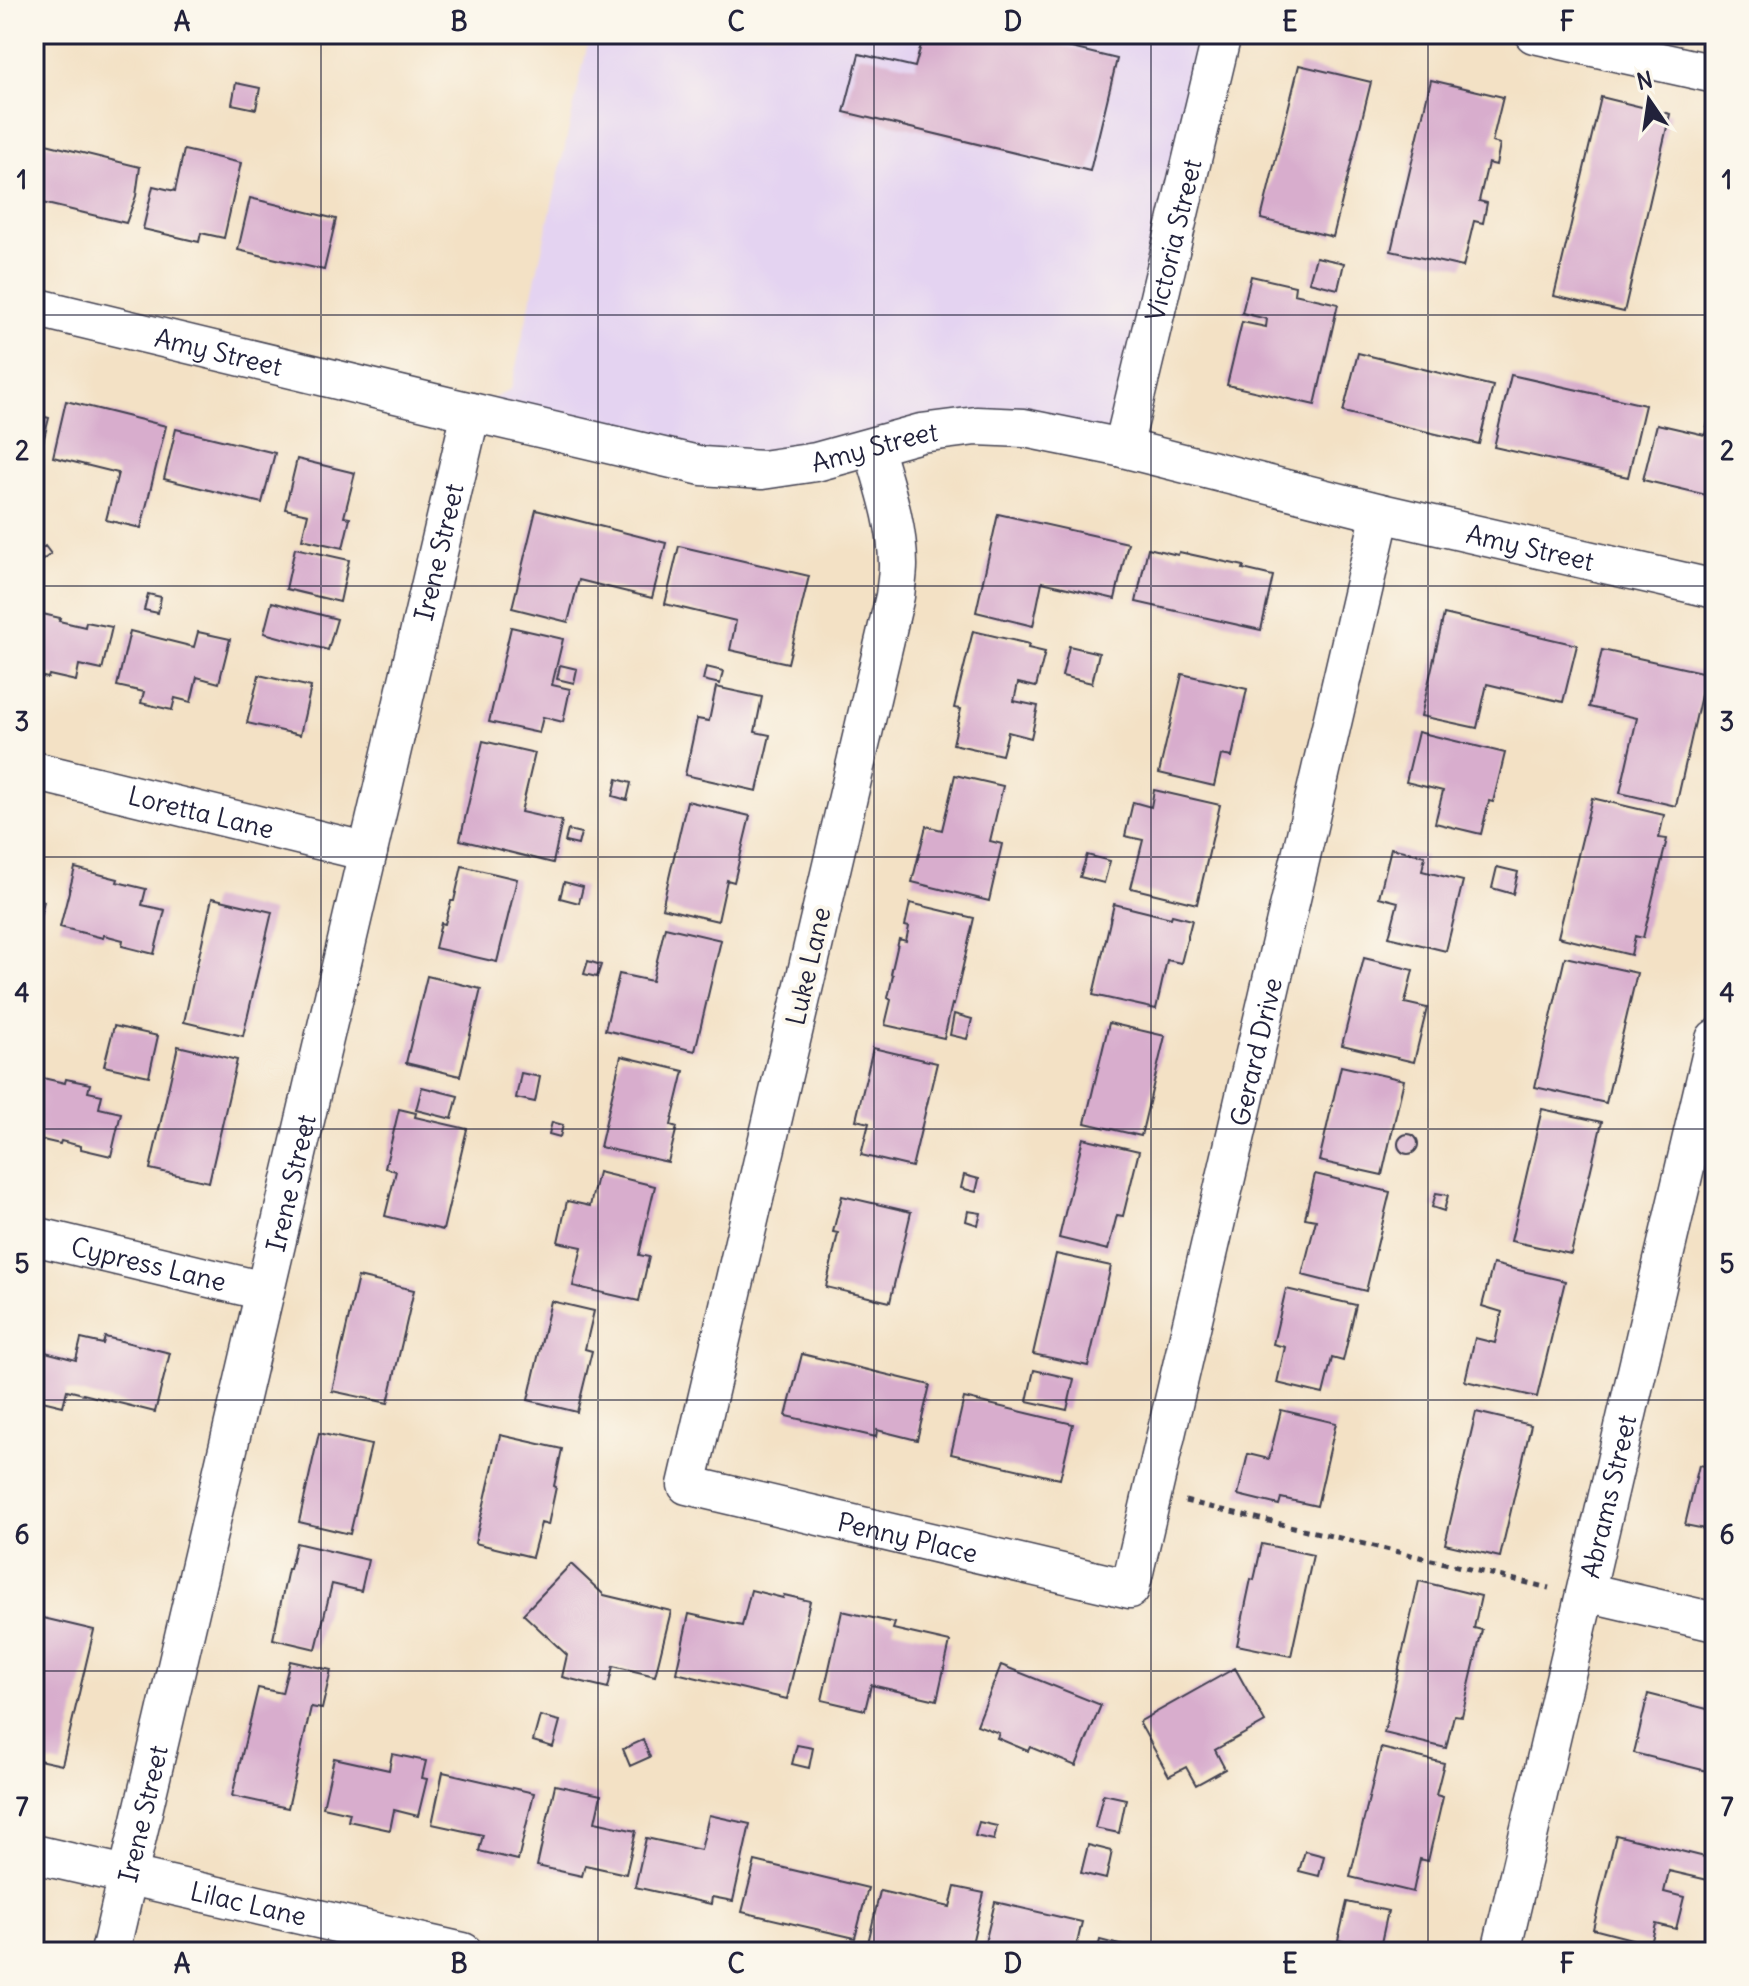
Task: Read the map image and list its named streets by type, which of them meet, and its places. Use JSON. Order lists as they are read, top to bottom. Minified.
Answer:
{"streets":{"street":["Victoria Street","Amy Street","Irene Street","Loretta Lane","Luke Lane","Gerard Drive","Cypress Lane","Abrams Street","Penny Place","Lilac Lane"]},"crossings":[["Victoria Street","Amy Street"],["Amy Street","Irene Street"],["Amy Street","Luke Lane"],["Amy Street","Gerard Drive"],["Irene Street","Loretta Lane"],["Irene Street","Cypress Lane"],["Irene Street","Lilac Lane"],["Luke Lane","Penny Place"],["Gerard Drive","Penny Place"]],"north":"top","grid":{"columns":["A","B","C","D","E","F"],"rows":["1","2","3","4","5","6","7"]}}
